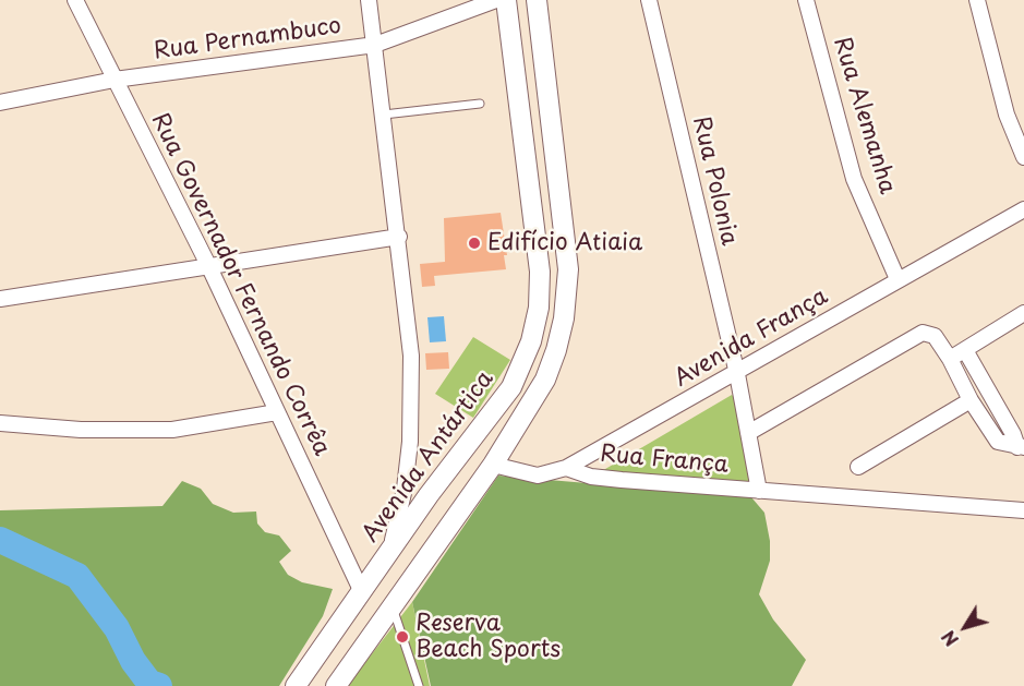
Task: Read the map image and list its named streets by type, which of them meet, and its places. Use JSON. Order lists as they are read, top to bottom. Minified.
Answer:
{"streets":{"main road":["Avenida Antártica"],"street":["Rua Pernambuco","Rua Alemanha","Rua Polonia","Rua Governador Fernando Corrêa","Avenida França","Rua França"]},"crossings":[["Rua Pernambuco","Rua Governador Fernando Corrêa"],["Rua Alemanha","Avenida França"],["Rua Polonia","Avenida França"],["Rua Governador Fernando Corrêa","Avenida Antártica"],["Avenida França","Rua França"]],"places":["Edifício Atiaia","Reserva Beach Sports"],"north":"bottom left"}
